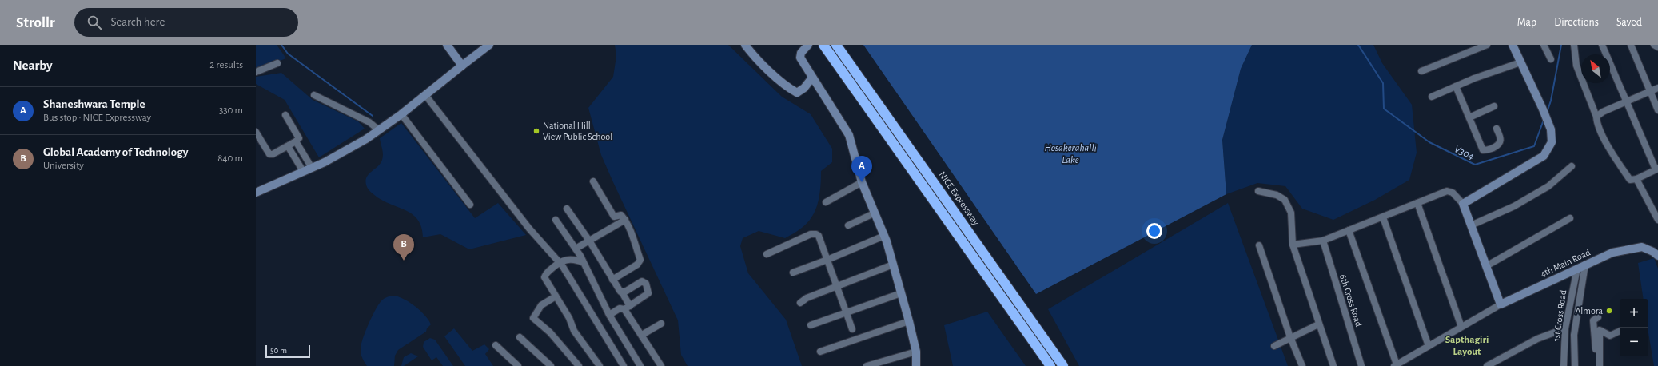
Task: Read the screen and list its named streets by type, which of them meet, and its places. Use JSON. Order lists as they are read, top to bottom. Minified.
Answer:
{"streets":{"highway":["NICE Expressway"],"street":["4th Main Road","6th Cross Road","1st Cross Road"]},"crossings":[["4th Main Road","1st Cross Road"]],"districts":["Sapthagiri Layout"],"water":["Hosakerahalli Lake","V304"],"places":["National Hill View Public School","Almora"],"scale_bar":"50 m","north":"top left","page":{"header":"Strollr","search":"Search here","nav":["Map","Directions","Saved"],"heading":["Nearby","2 results"],"list":[{"mark":"A","name":"Shaneshwara Temple","note":"Bus stop · NICE Expressway","value":"330 m"},{"mark":"B","name":"Global Academy of Technology","note":"University","value":"840 m"}],"pins":["A","B"],"map_buttons":["+","−"],"scale":"50 m"}}
